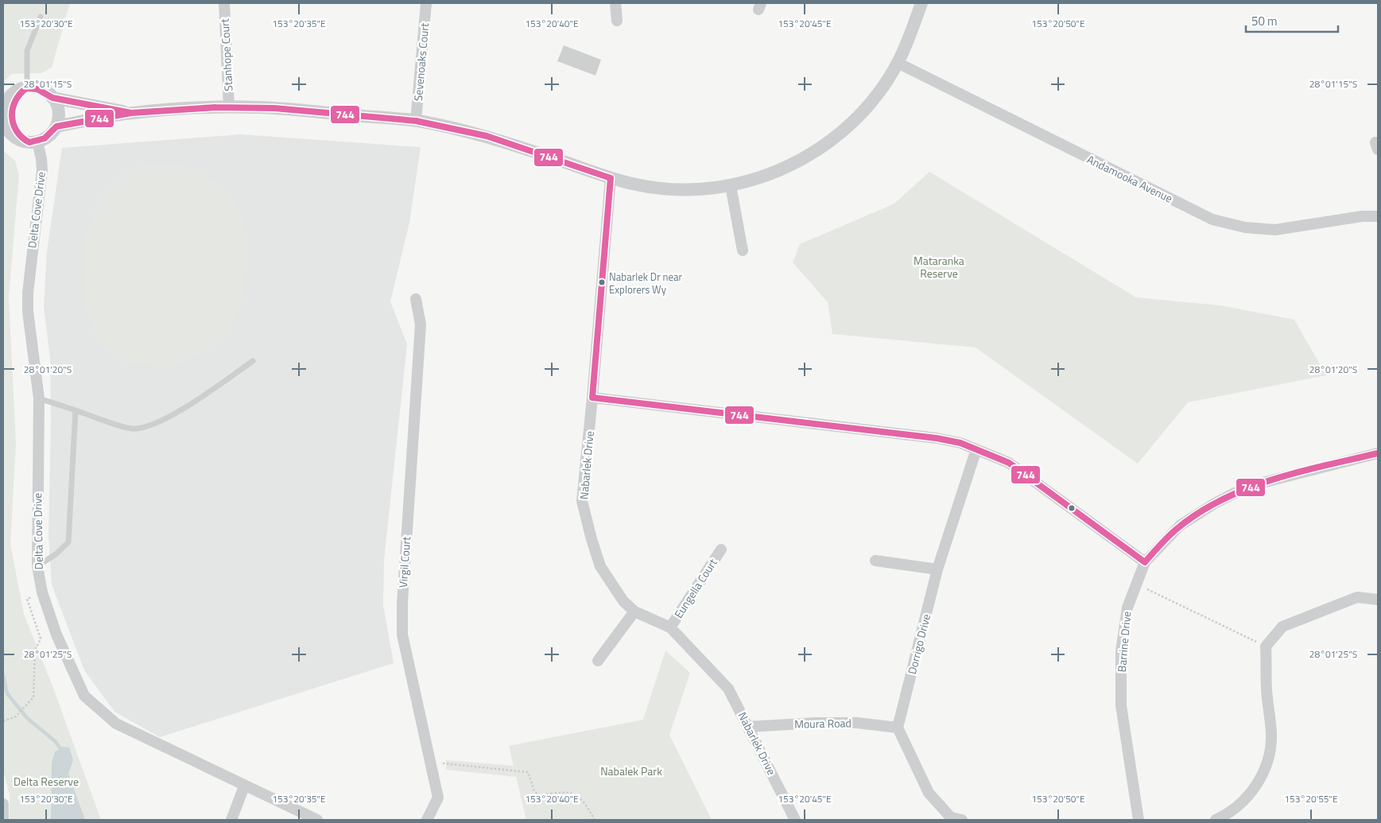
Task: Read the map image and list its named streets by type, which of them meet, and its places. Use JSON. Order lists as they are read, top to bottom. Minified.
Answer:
{"streets":{"street":["Stanhope Court","Sevenoaks Court","Andamooka Avenue","Delta Cove Drive","Nabarlek Drive","Virgil Court","Eungella Court","Barrine Drive","Dorrigo Drive","Moura Road"]},"crossings":[["Nabarlek Drive","Eungella Court"],["Nabarlek Drive","Moura Road"],["Dorrigo Drive","Moura Road"]],"parks":["Mataranka Reserve","Nabalek Park","Delta Reserve"],"places":["Nabarlek Dr near Explorers Wy"],"lines":["transit line 744"],"scale_bar":"50 m","coordinates":["153°20'30\"E","153°20'35\"E","153°20'40\"E","153°20'45\"E","153°20'50\"E","28°01'15\"S","28°01'20\"S","28°01'25\"S","153°20'55\"E"]}
